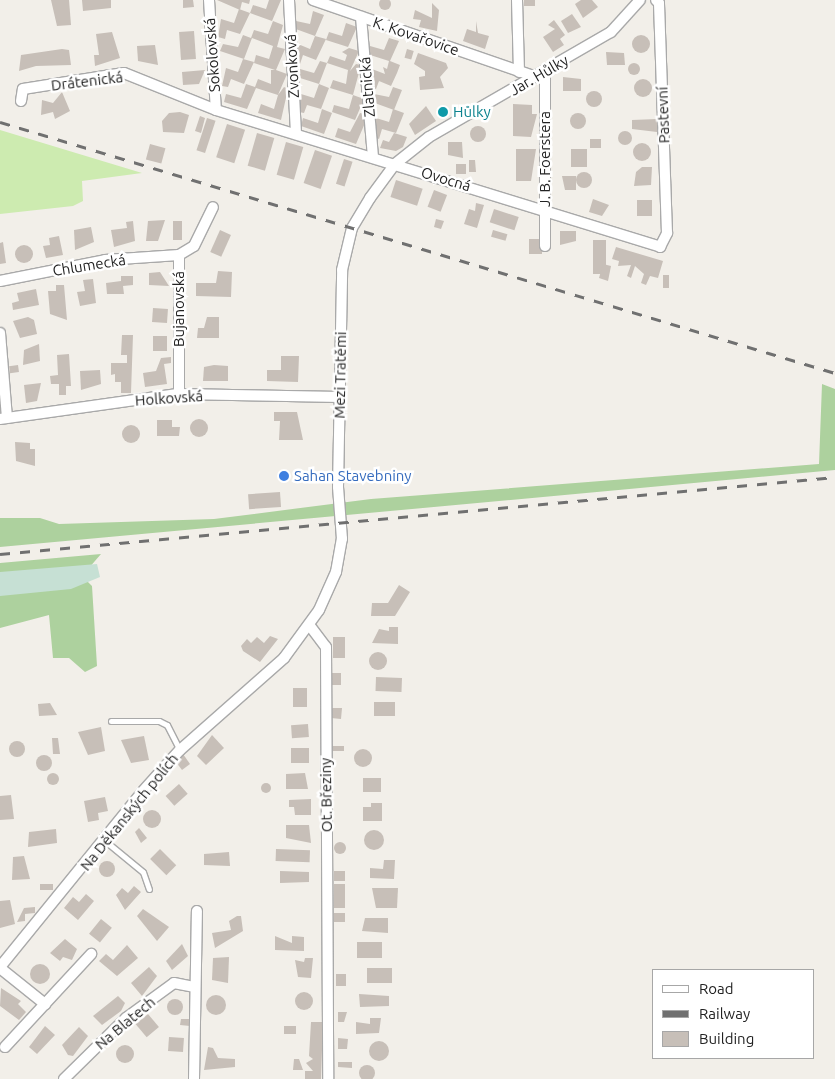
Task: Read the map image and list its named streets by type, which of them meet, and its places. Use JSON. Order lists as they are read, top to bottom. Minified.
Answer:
{"streets":{"street":["K. Kovařovice","Sokolovská","Zvonková","Jar. Hůlky","Drátenická","Zlatnická","Pastevní","J. B. Foerstera","Ovocná","Chlumecká","Bujanovská","Mezi Tratěmi","Holkovská","Ot. Březiny","Na Děkanských polích","Na Blatech"]},"crossings":[["K. Kovařovice","Jar. Hůlky"],["K. Kovařovice","Zlatnická"],["K. Kovařovice","J. B. Foerstera"],["Sokolovská","Drátenická"],["Sokolovská","Ovocná"],["Zvonková","Ovocná"],["Jar. Hůlky","J. B. Foerstera"],["Jar. Hůlky","Ovocná"],["Jar. Hůlky","Mezi Tratěmi"],["Drátenická","Ovocná"],["Zlatnická","Ovocná"],["Pastevní","Ovocná"],["J. B. Foerstera","Ovocná"],["Chlumecká","Bujanovská"],["Bujanovská","Holkovská"],["Mezi Tratěmi","Holkovská"],["Mezi Tratěmi","Ot. Březiny"],["Mezi Tratěmi","Na Děkanských polích"],["Ot. Březiny","Na Děkanských polích"]],"places":["Hůlky","Sahan Stavebniny"],"legend":["Road","Railway","Building"]}
